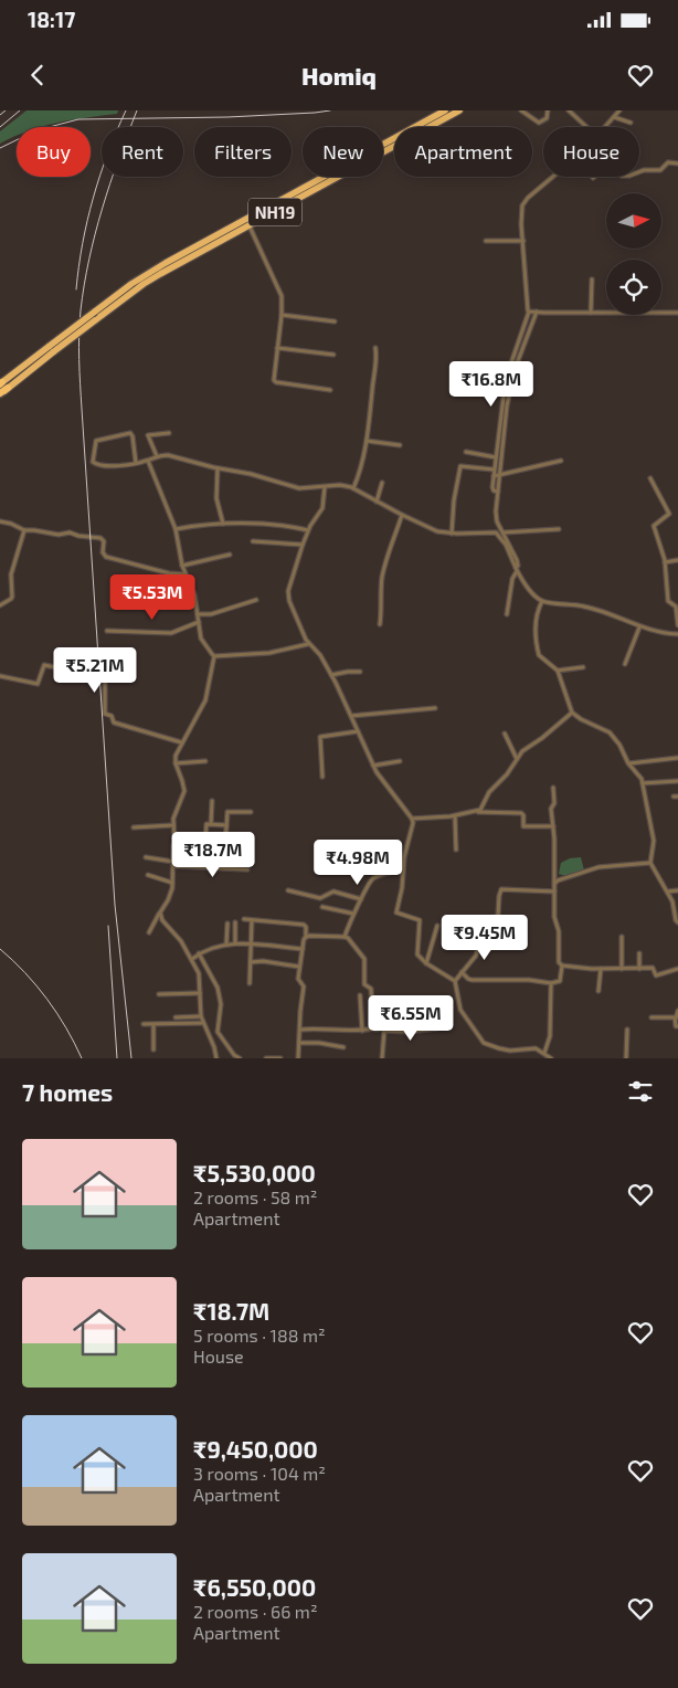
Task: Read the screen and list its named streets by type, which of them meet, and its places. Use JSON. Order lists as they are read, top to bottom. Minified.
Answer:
{"streets":{"highway":["NH19"]},"north":"right","page":{"status":"18:17","header":"Homiq","chip":["Buy","Rent","Filters","New","Apartment","House"],"price":["₹16.8M","₹5.53M","₹5.21M","₹18.7M","₹4.98M","₹9.45M","₹6.55M"],"heading":"7 homes","list":[{"name":"₹5,530,000","note":"2 rooms · 58 m² · Apartment"},{"name":"₹18.7M","note":"5 rooms · 188 m² · House"},{"name":"₹9,450,000","note":"3 rooms · 104 m² · Apartment"},{"name":"₹6,550,000","note":"2 rooms · 66 m² · Apartment"}]}}
